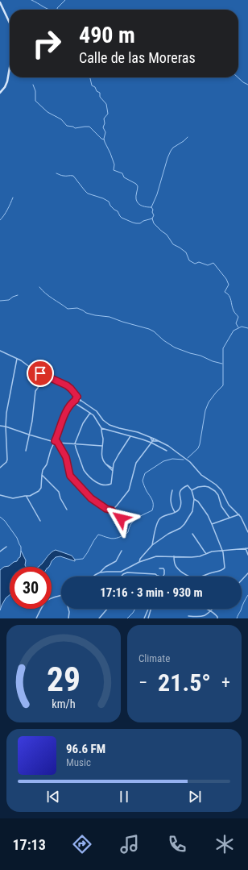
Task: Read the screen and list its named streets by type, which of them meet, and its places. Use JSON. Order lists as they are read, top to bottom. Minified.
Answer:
{"page":{"turn":["490 m","Calle de las Moreras"],"limit":"30","trip":"17:16 · 3 min · 930 m","tile":"Climate","heat":["−","21.5°","+"],"song":["96.6 FM","Music"],"tabs":"17:13","gauge":["29","km/h"]}}
